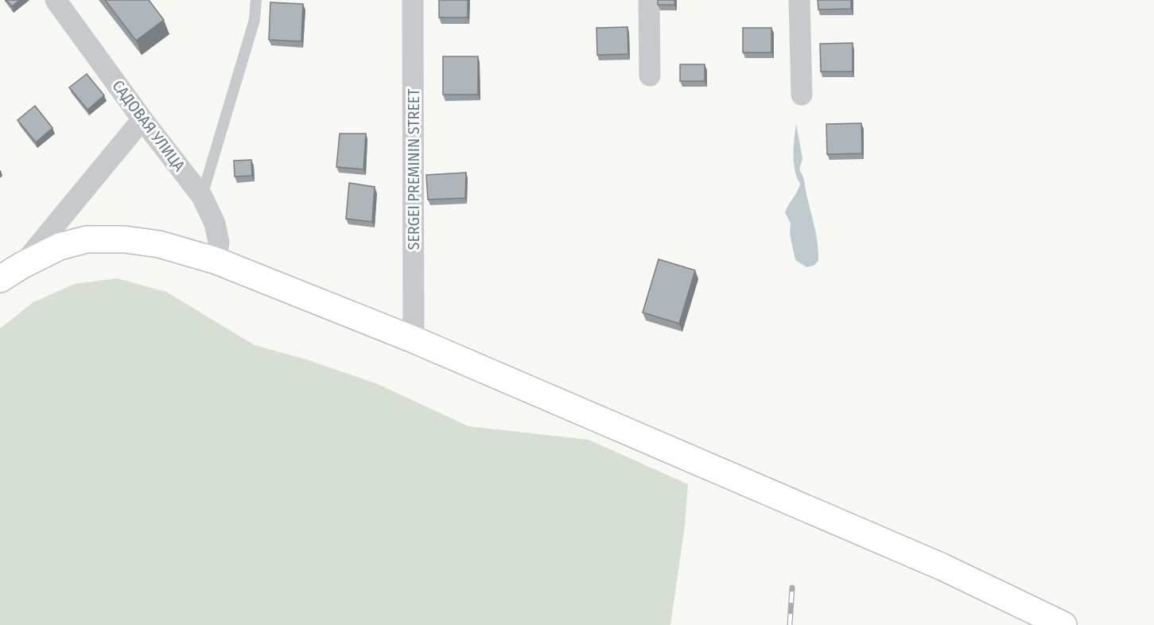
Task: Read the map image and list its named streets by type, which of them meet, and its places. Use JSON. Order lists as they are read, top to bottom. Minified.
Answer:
{"streets":{"street":["САДОВАЯ УЛИЦА","SERGEI PREMININ STREET"]}}
